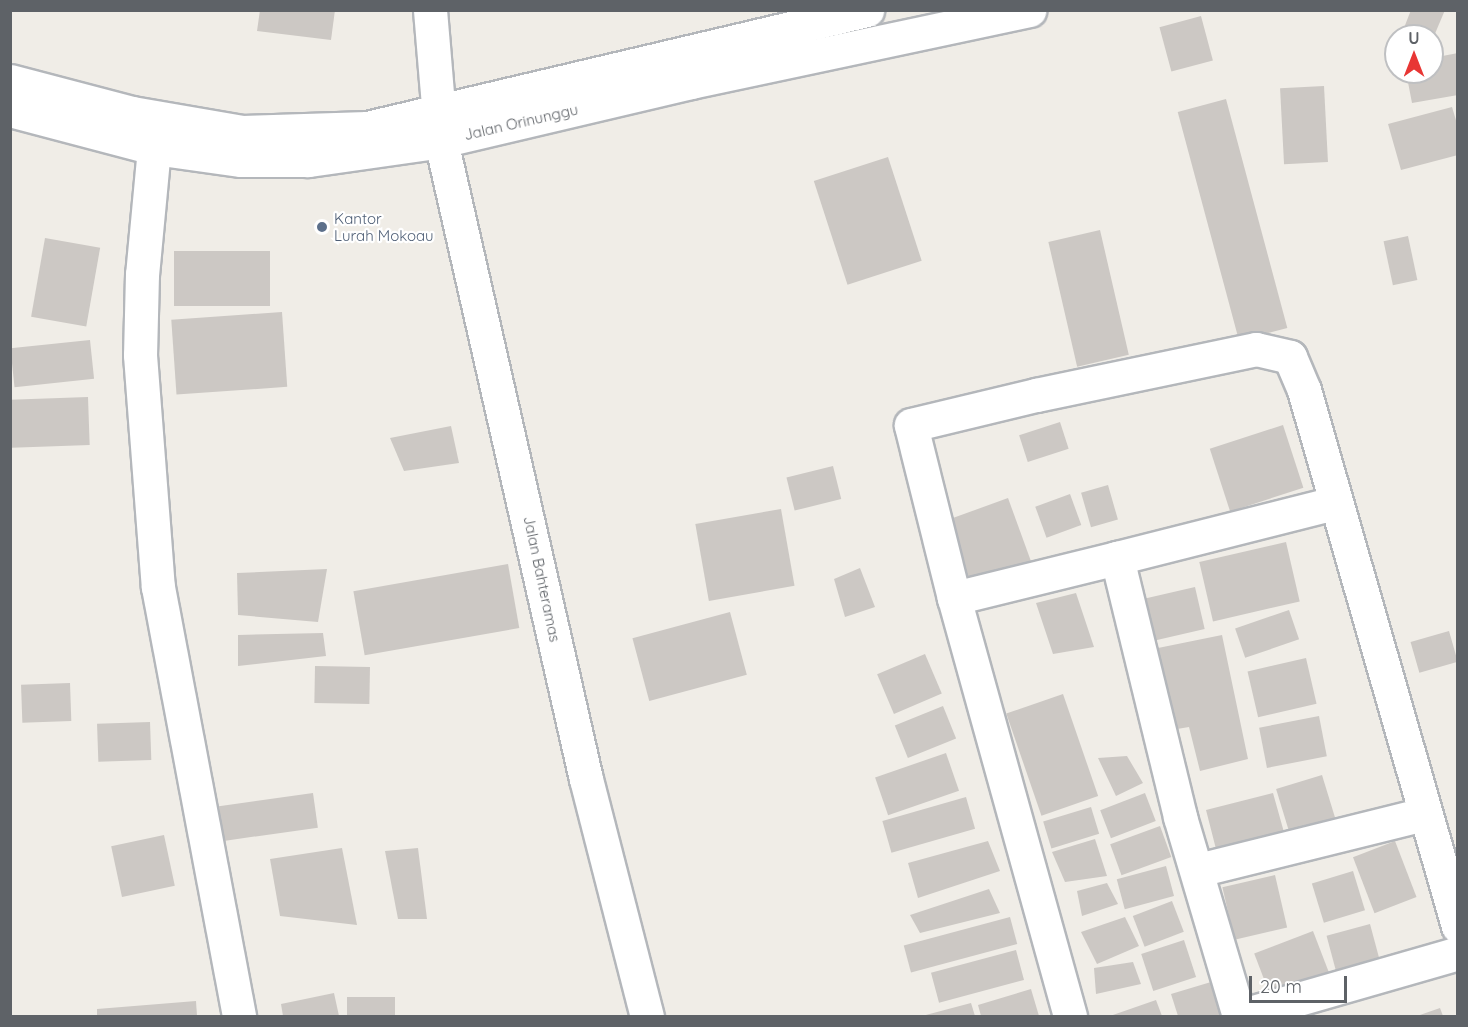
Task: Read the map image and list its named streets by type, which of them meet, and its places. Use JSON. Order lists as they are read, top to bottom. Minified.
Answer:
{"streets":{"street":["Jalan Orinunggu","Jalan Bahteramas"]},"crossings":[["Jalan Orinunggu","Jalan Bahteramas"]],"places":["Kantor Lurah Mokoau"],"scale_bar":"20 m","north":"top"}
